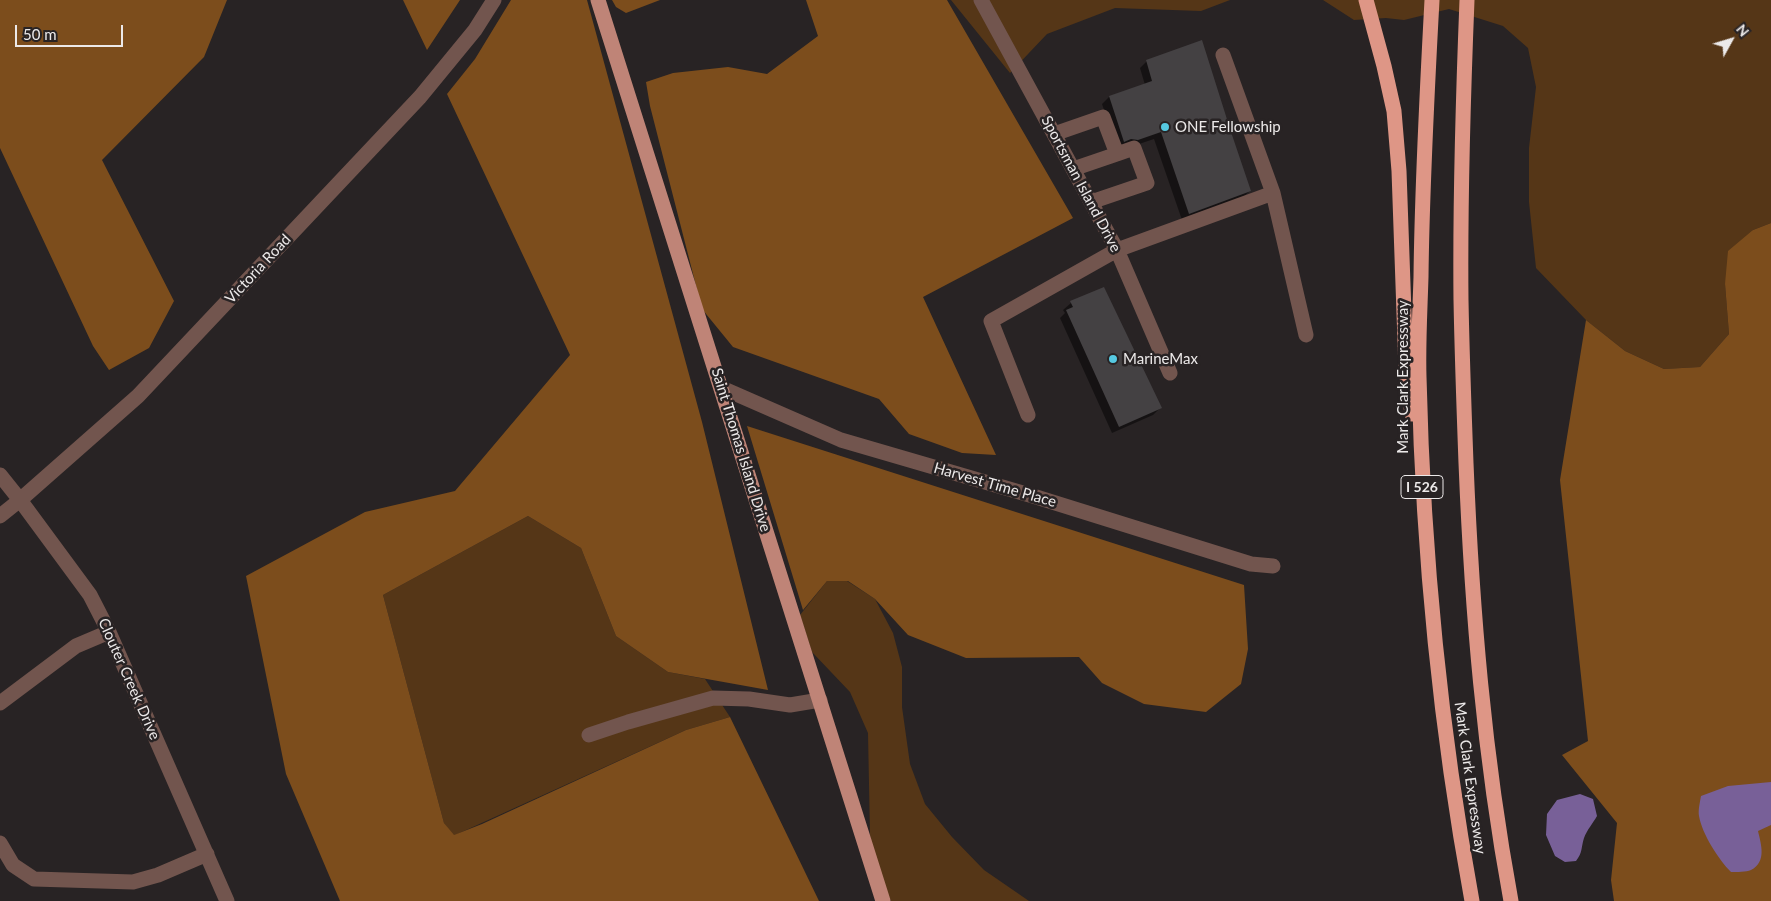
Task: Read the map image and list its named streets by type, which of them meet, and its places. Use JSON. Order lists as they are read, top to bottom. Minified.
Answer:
{"streets":{"highway":["Mark Clark Expressway","I 526"],"main road":["Saint Thomas Island Drive"],"street":["Sportsman Island Drive","Victoria Road","Harvest Time Place","Clouter Creek Drive"]},"crossings":[["Victoria Road","Clouter Creek Drive"],["Saint Thomas Island Drive","Harvest Time Place"]],"places":["ONE Fellowship","MarineMax"],"scale_bar":"50 m","north":"top right"}
